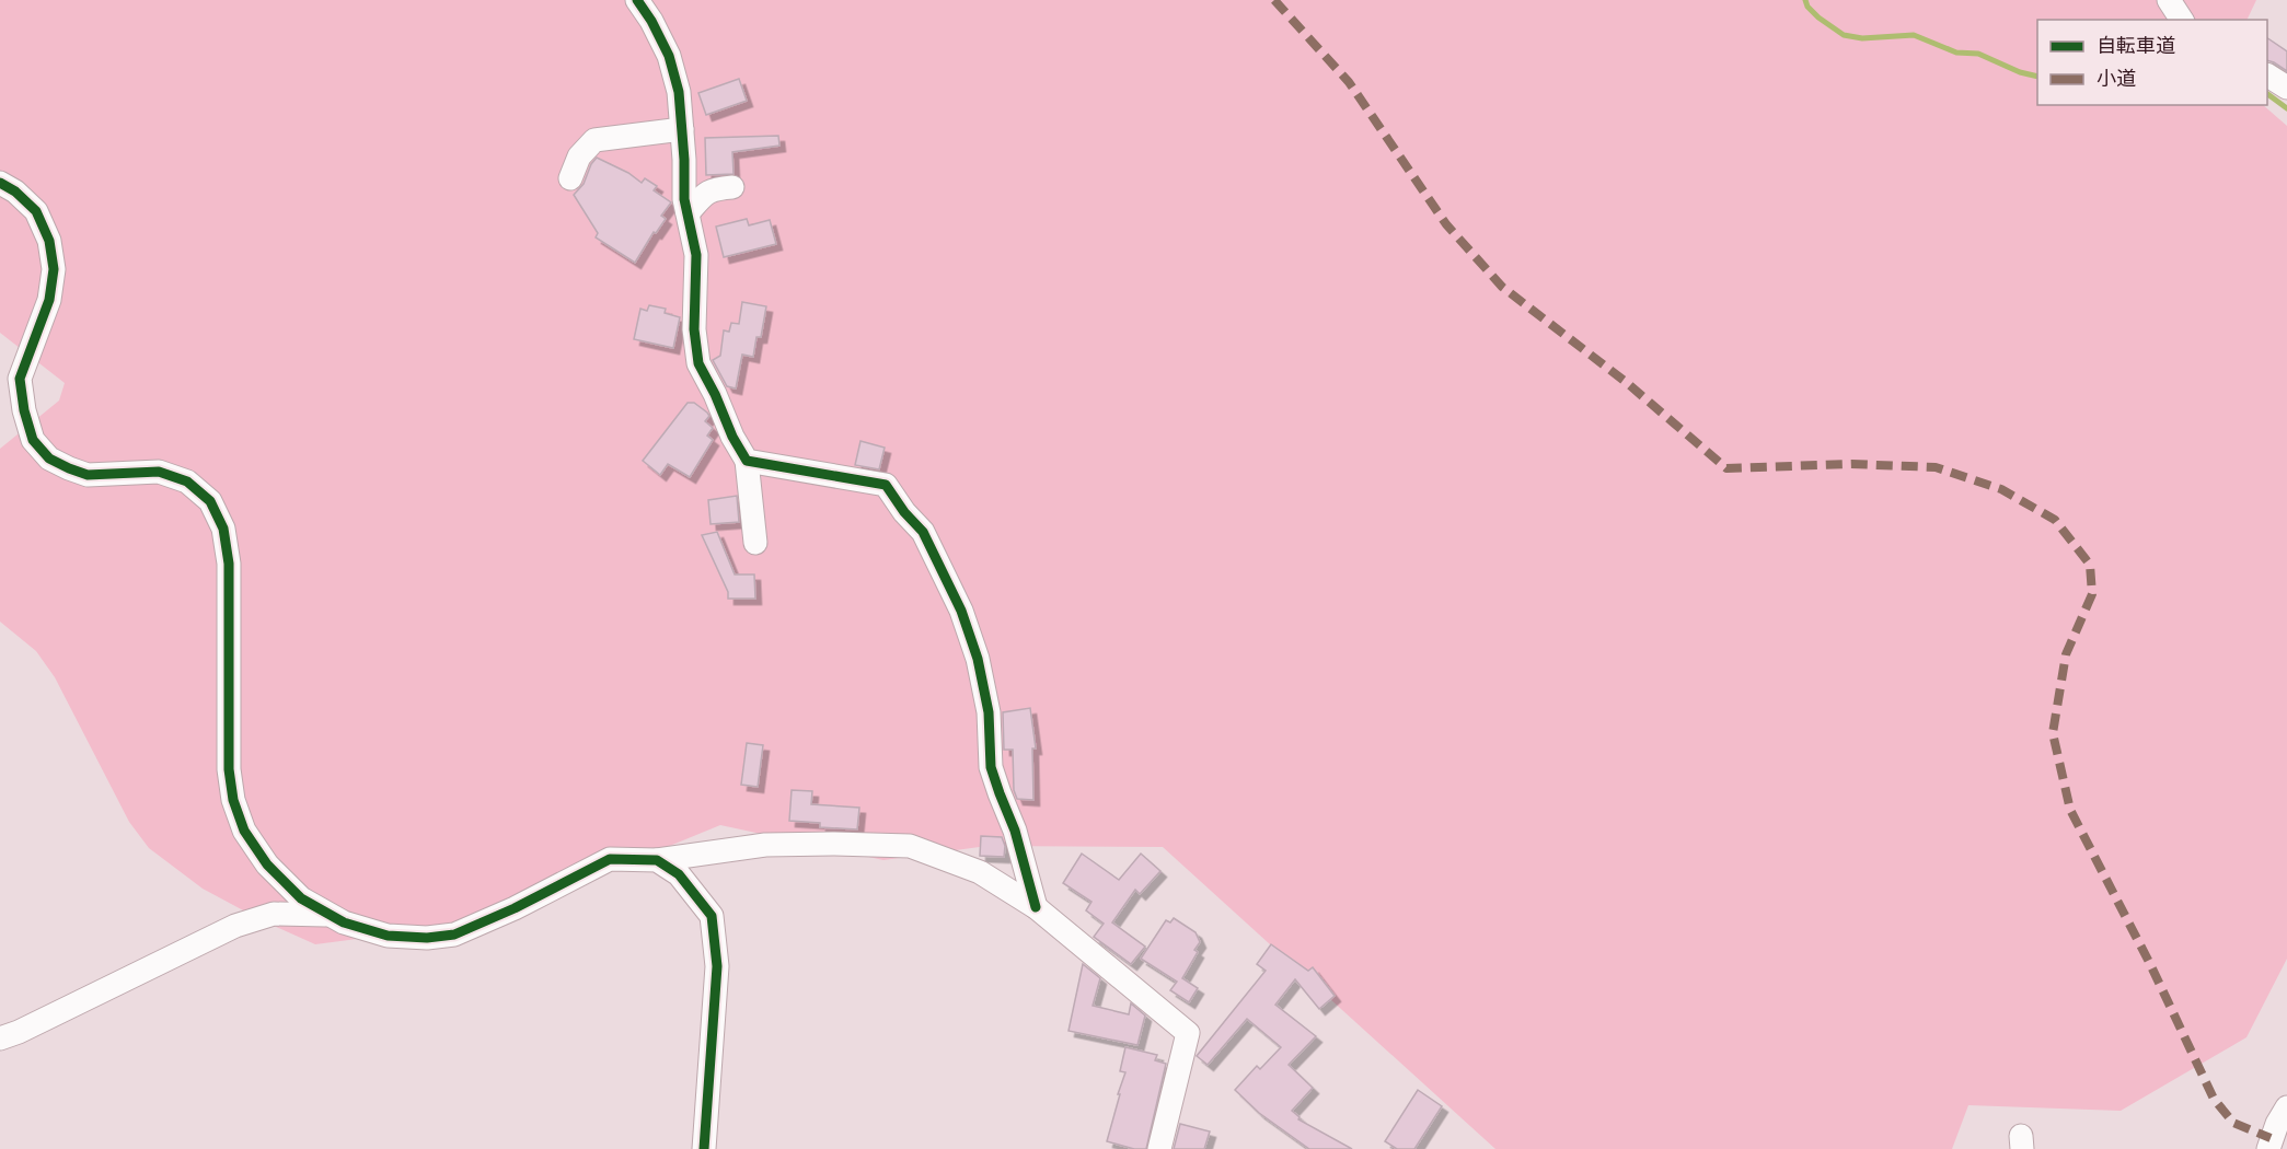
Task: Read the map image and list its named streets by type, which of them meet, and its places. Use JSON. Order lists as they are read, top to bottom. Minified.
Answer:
{"legend":["自転車道","小道"]}
